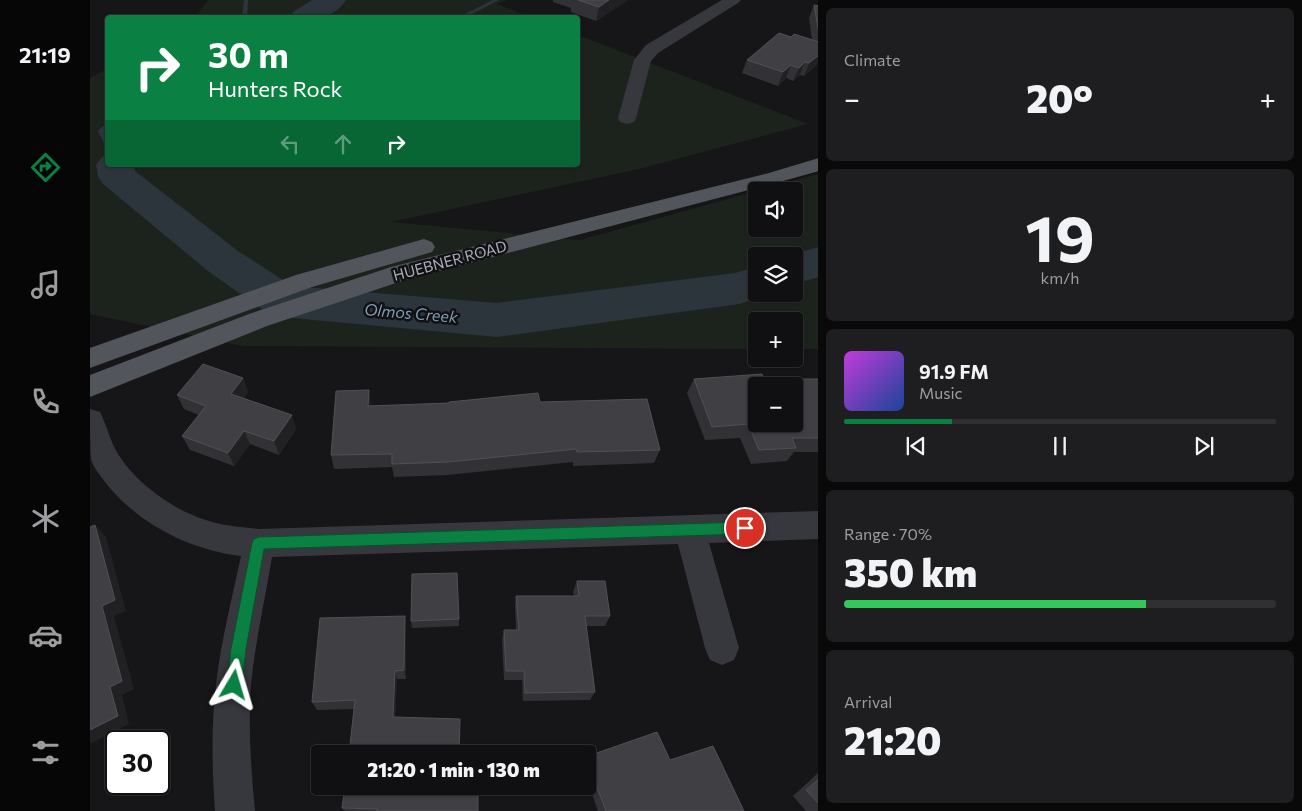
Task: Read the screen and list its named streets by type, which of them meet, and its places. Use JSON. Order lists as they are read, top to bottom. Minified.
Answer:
{"streets":{"main road":["HUEBNER ROAD"]},"water":["Olmos Creek"],"page":{"tabs":"21:19","tile":["Climate",["19","km/h"],["Range · 70%","350 km"],["Arrival","21:20"]],"turn":["30 m","Hunters Rock"],"heat":["−","20°","+"],"map_buttons":["+","−"],"song":["91.9 FM","Music"],"limit":"30","trip":"21:20 · 1 min · 130 m"}}
